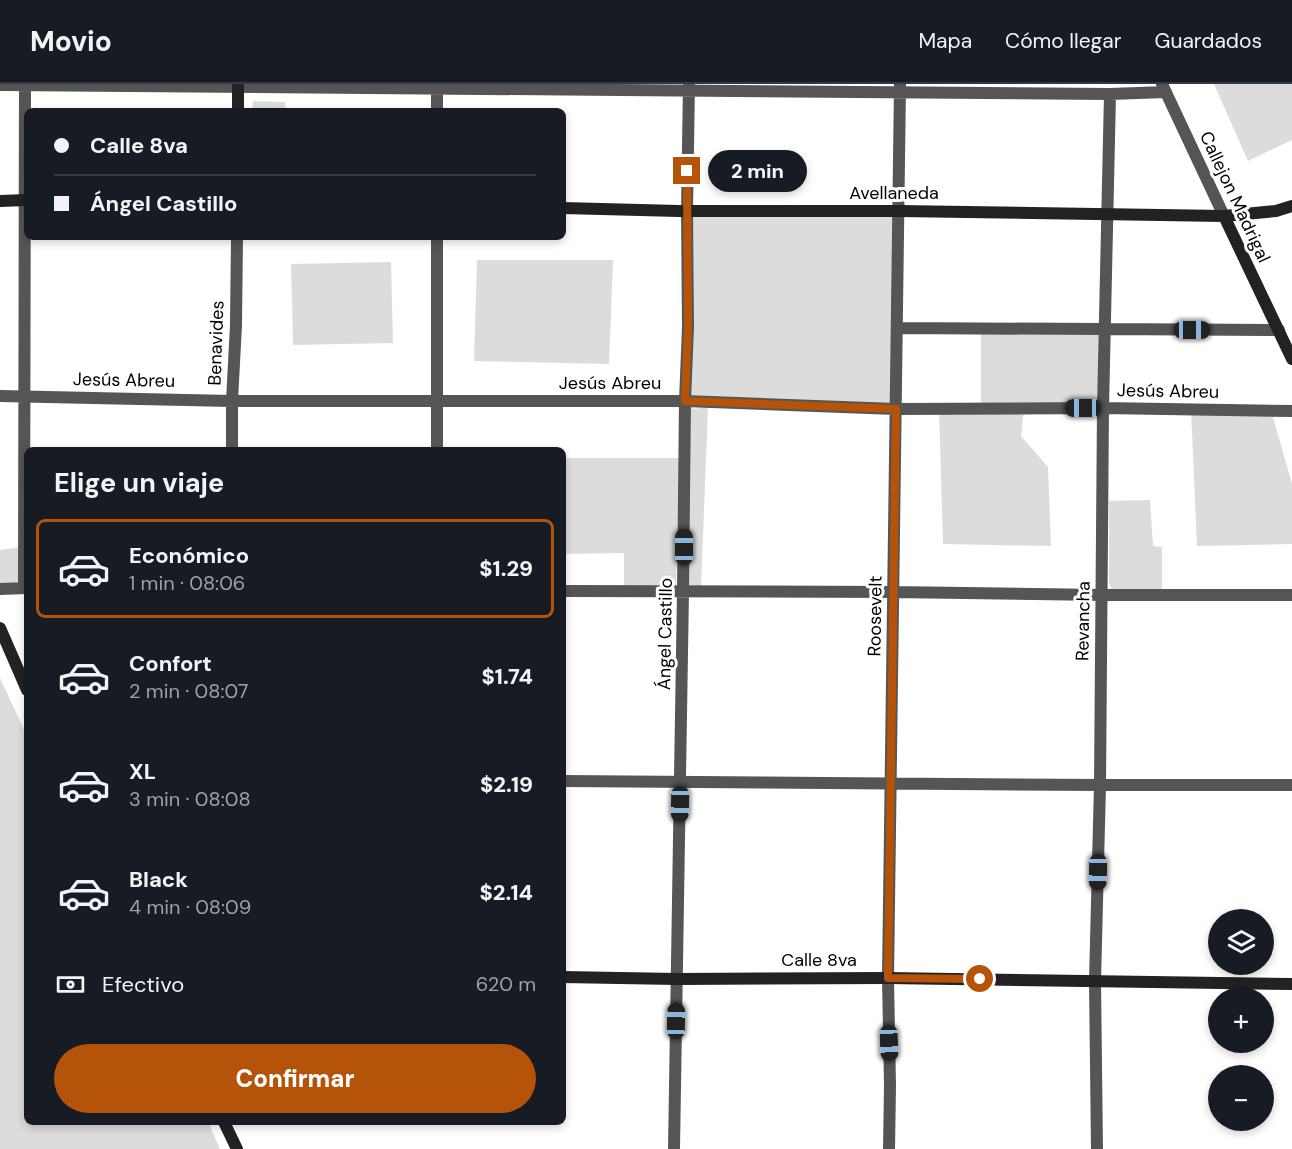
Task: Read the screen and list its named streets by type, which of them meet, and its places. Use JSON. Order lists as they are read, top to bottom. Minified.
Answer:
{"streets":{"street":["Avellaneda","Callejon Madrigal","Benavides","Jesús Abreu","Roosevelt","Revancha","Ángel Castillo","Calle 8va"]},"crossings":[["Avellaneda","Callejon Madrigal"],["Avellaneda","Roosevelt"],["Avellaneda","Revancha"],["Avellaneda","Ángel Castillo"],["Benavides","Jesús Abreu"],["Jesús Abreu","Roosevelt"],["Jesús Abreu","Revancha"],["Jesús Abreu","Ángel Castillo"],["Roosevelt","Calle 8va"],["Revancha","Calle 8va"],["Ángel Castillo","Calle 8va"]],"page":{"header":"Movio","nav":["Mapa","Cómo llegar","Guardados"],"banner":["Calle 8va","Ángel Castillo"],"bubble":"2 min","heading":"Elige un viaje","list":[{"name":"Económico","note":"1 min · 08:06","value":"$1.29"},{"name":"Confort","note":"2 min · 08:07","value":"$1.74"},{"name":"XL","note":"3 min · 08:08","value":"$2.19"},{"name":"Black","note":"4 min · 08:09","value":"$2.14"}],"map_buttons":["+","−"],"pay":["Efectivo","620 m"],"buttons":"Confirmar"}}
